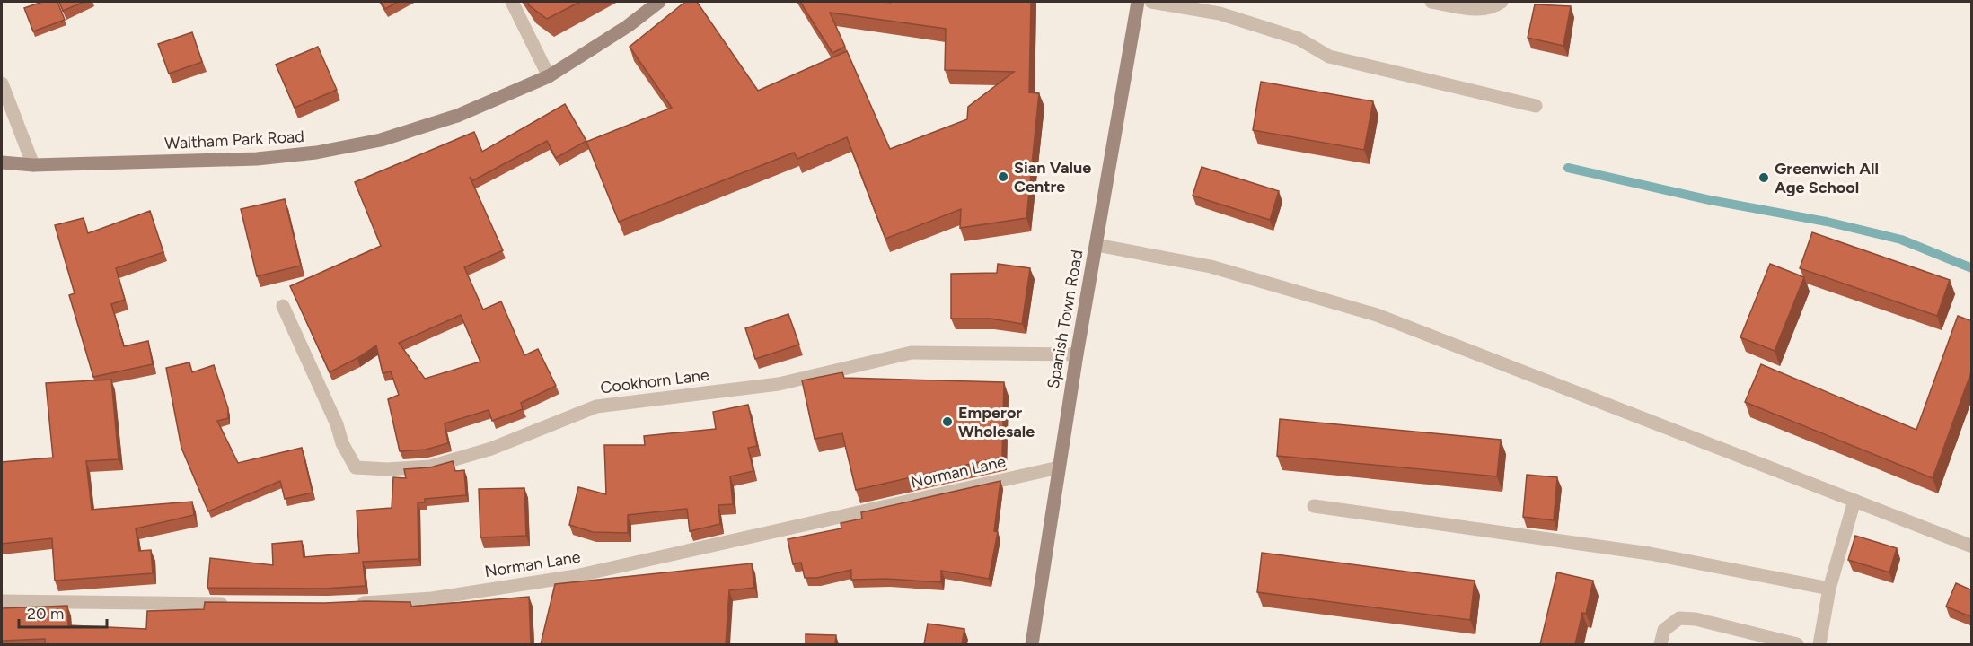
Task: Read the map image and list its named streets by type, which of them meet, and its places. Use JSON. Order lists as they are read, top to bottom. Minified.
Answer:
{"streets":{"main road":["Waltham Park Road","Spanish Town Road"],"street":["Cookhorn Lane","Norman Lane"]},"crossings":[["Spanish Town Road","Cookhorn Lane"],["Spanish Town Road","Norman Lane"]],"places":["Sian Value Centre","Greenwich All Age School","Emperor Wholesale"],"scale_bar":"20 m"}
